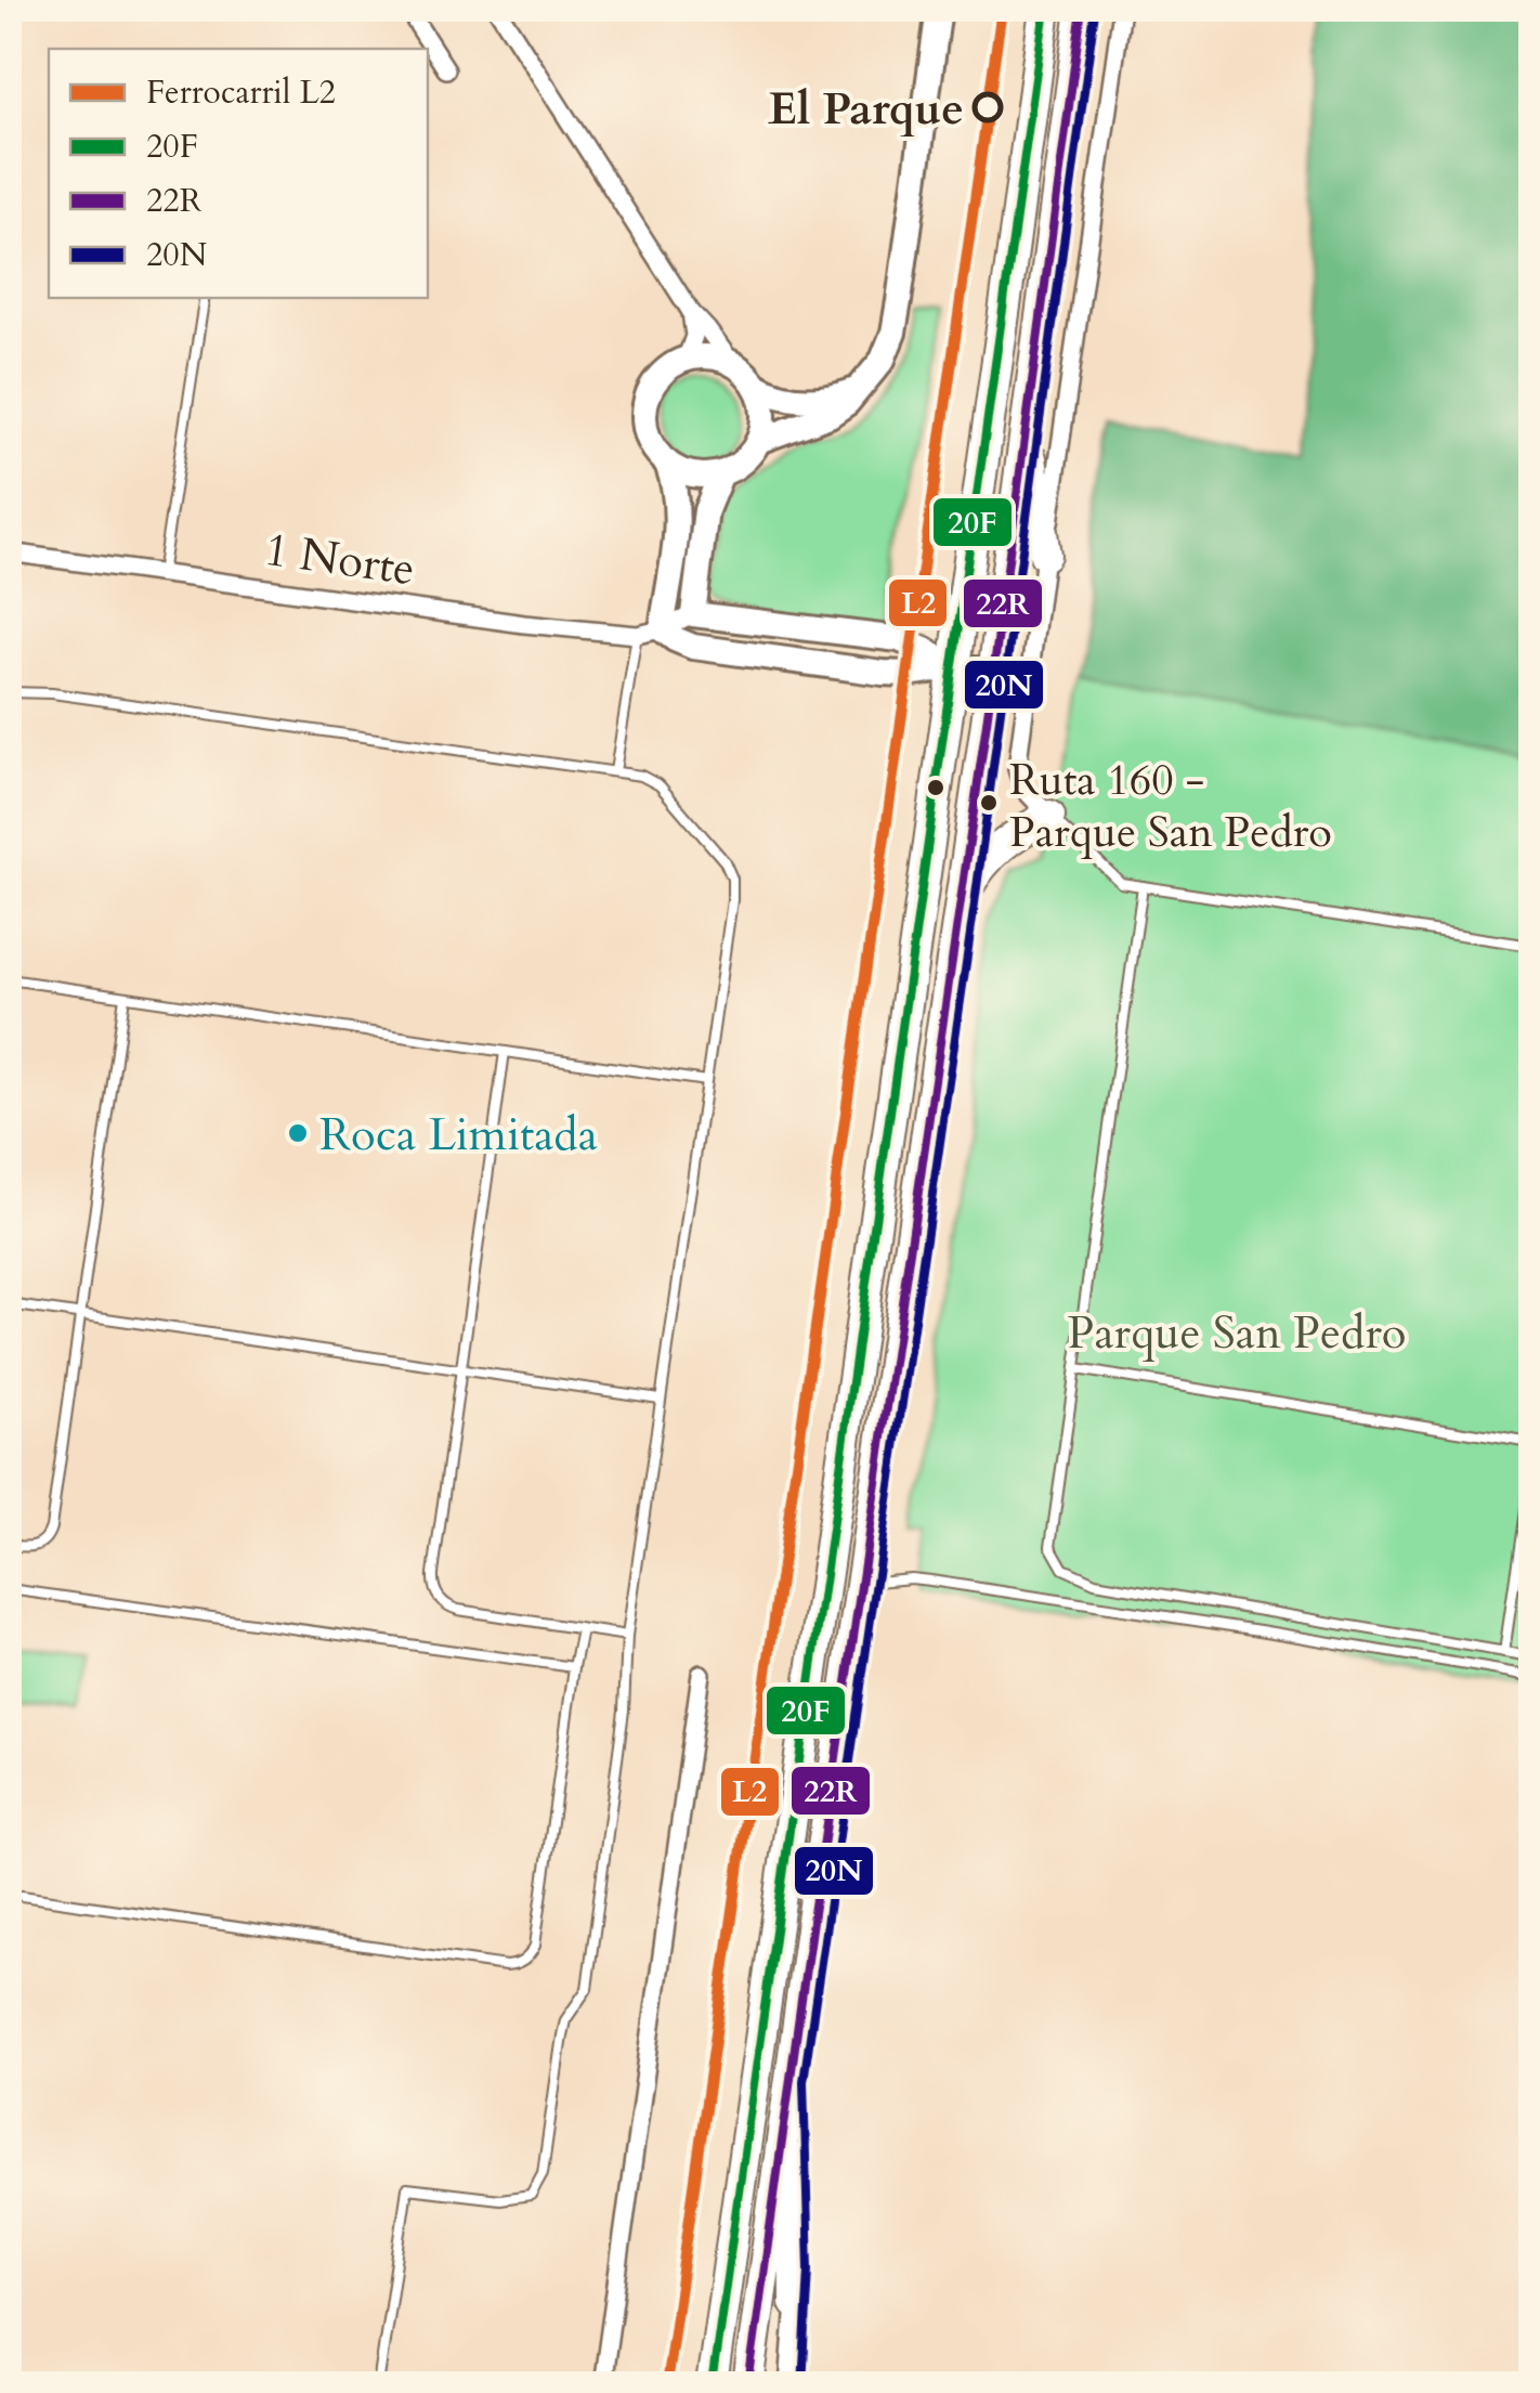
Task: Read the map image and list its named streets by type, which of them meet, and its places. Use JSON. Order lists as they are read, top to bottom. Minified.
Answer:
{"streets":{"street":["1 Norte"]},"parks":["Parque San Pedro"],"places":["El Parque","Ruta 160 - Parque San Pedro","Roca Limitada"],"lines":["rail line L2","transit line 20F","transit line 22R","transit line 20N"],"legend":["Ferrocarril L2","20F","22R","20N"]}
